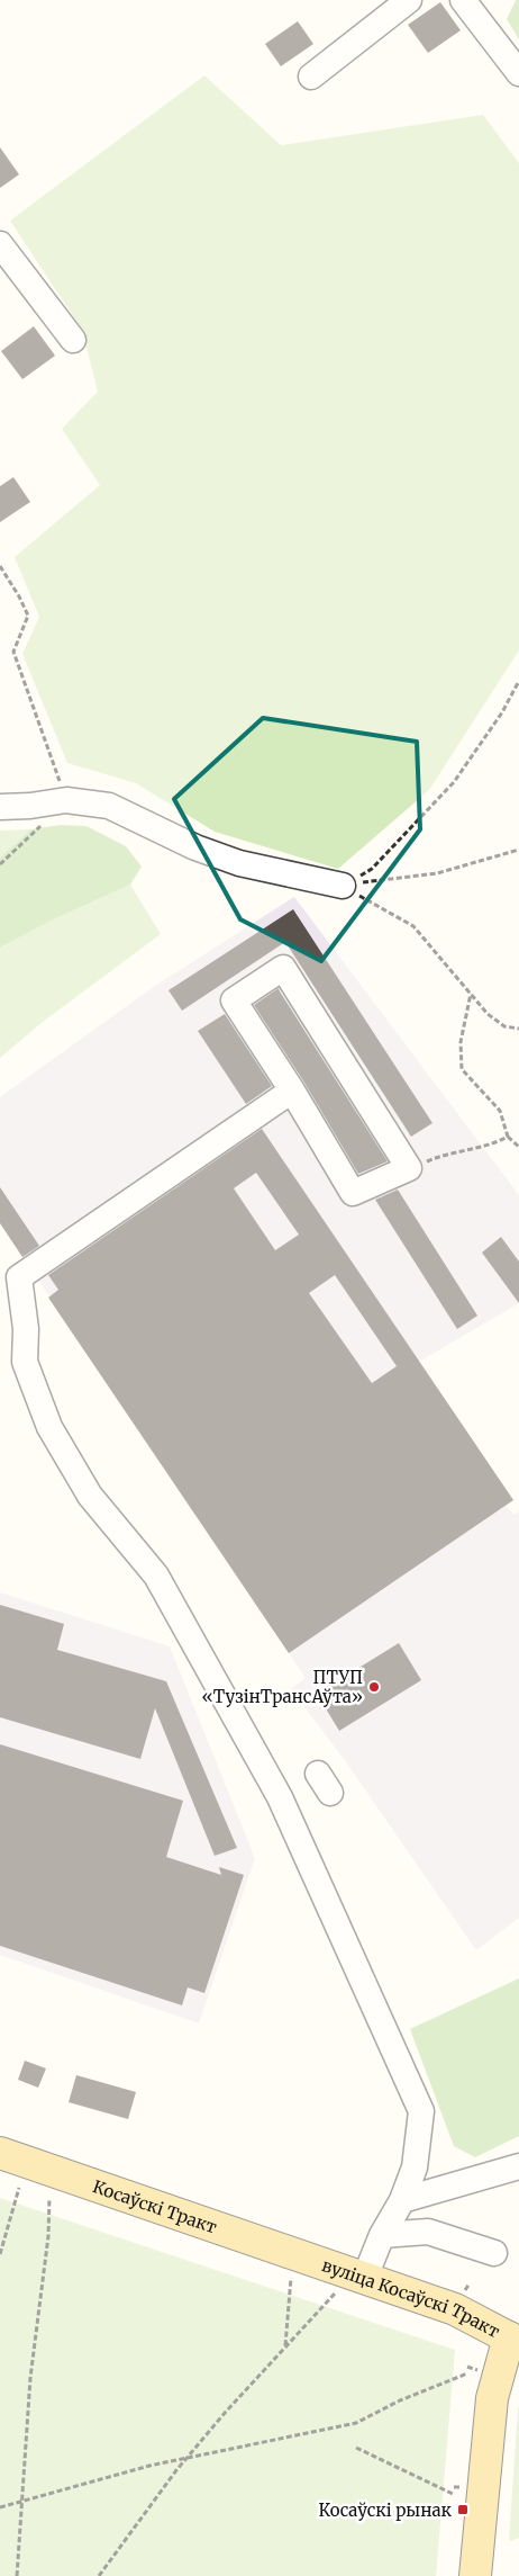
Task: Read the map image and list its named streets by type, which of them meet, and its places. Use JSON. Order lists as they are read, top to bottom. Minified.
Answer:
{"streets":{"main road":["Косаўскі Тракт","вуліца Косаўскі Тракт"]},"crossings":[["Косаўскі Тракт","вуліца Косаўскі Тракт"]],"places":{"other":["ПТУП «ТузінТрансАўта»"],"transit":["Косаўскі рынак"]}}
